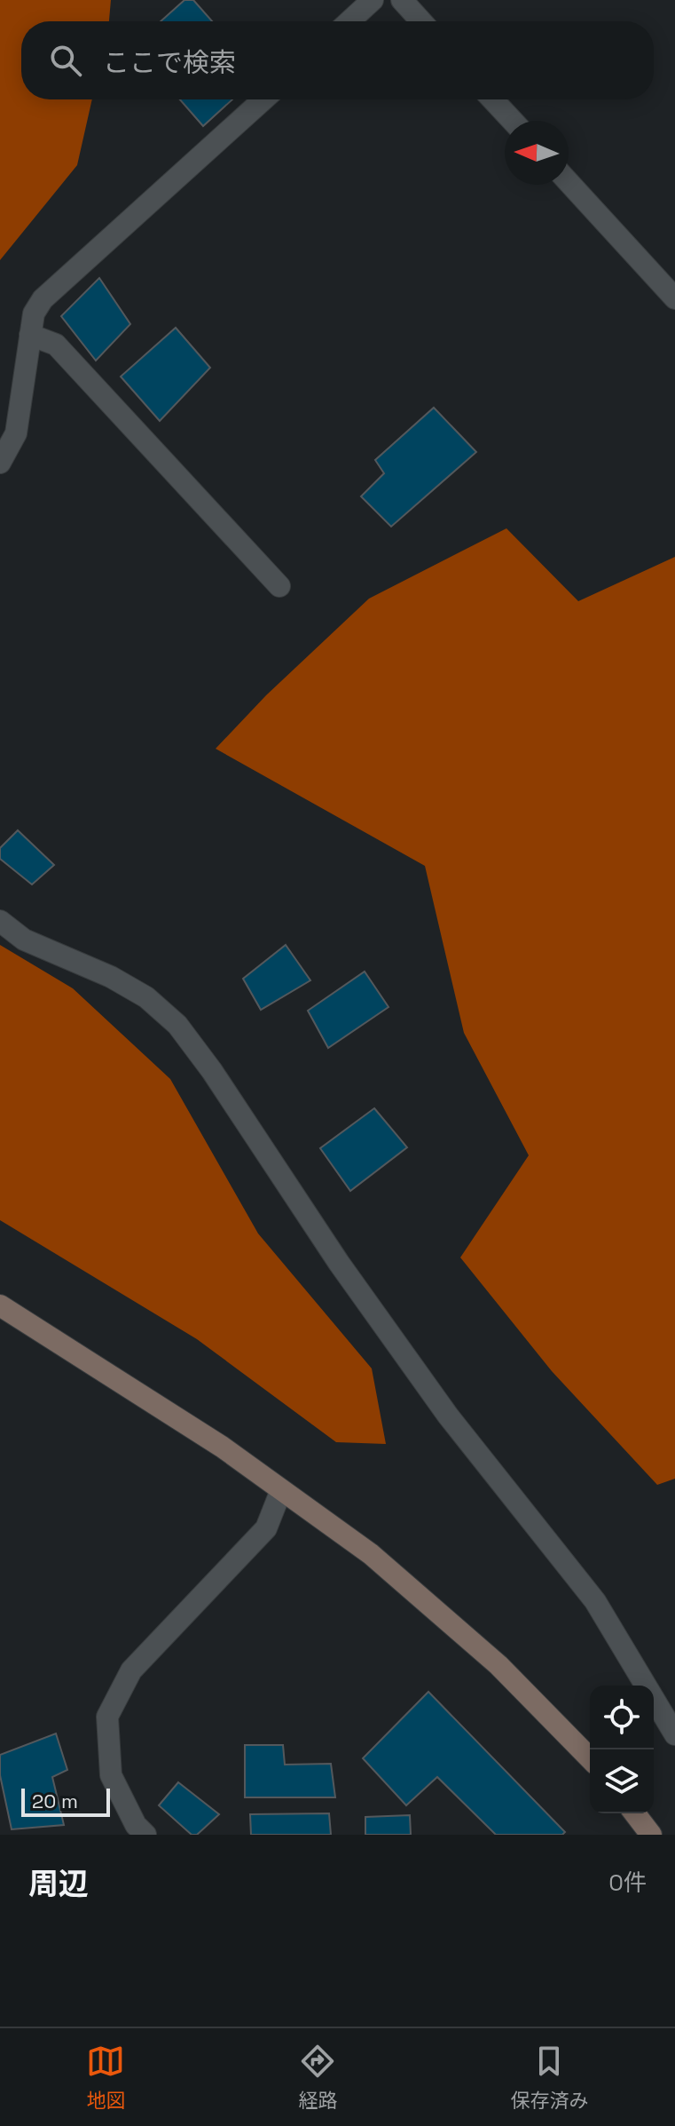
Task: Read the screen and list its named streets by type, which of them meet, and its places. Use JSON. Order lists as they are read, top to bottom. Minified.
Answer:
{"scale_bar":"20 m","north":"left","page":{"search":"ここで検索","scale":"20 m","heading":["周辺","0件"],"nav":["地図","経路","保存済み"]}}
